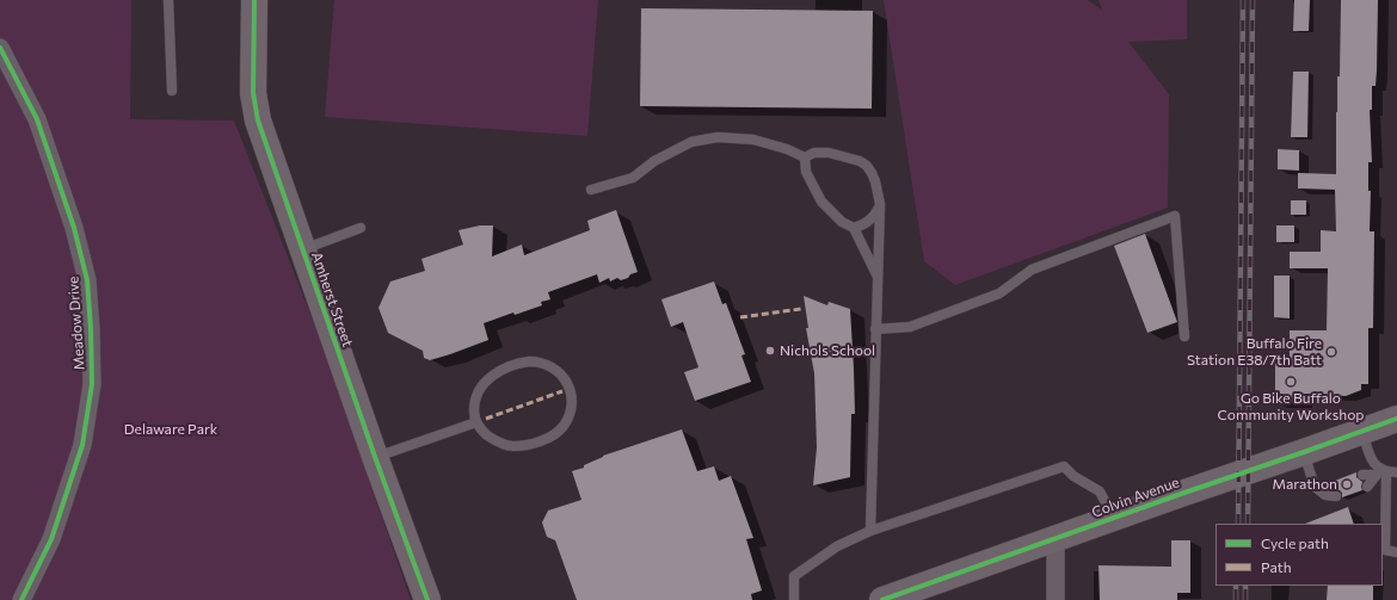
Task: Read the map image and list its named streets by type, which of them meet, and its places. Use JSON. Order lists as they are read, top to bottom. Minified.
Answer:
{"streets":{"street":["Amherst Street","Meadow Drive","Colvin Avenue"]},"parks":["Delaware Park"],"places":["Nichols School","Buffalo Fire Station E38/7th Batt","Go Bike Buffalo Community Workshop","Marathon"],"legend":["Cycle path","Path"]}
